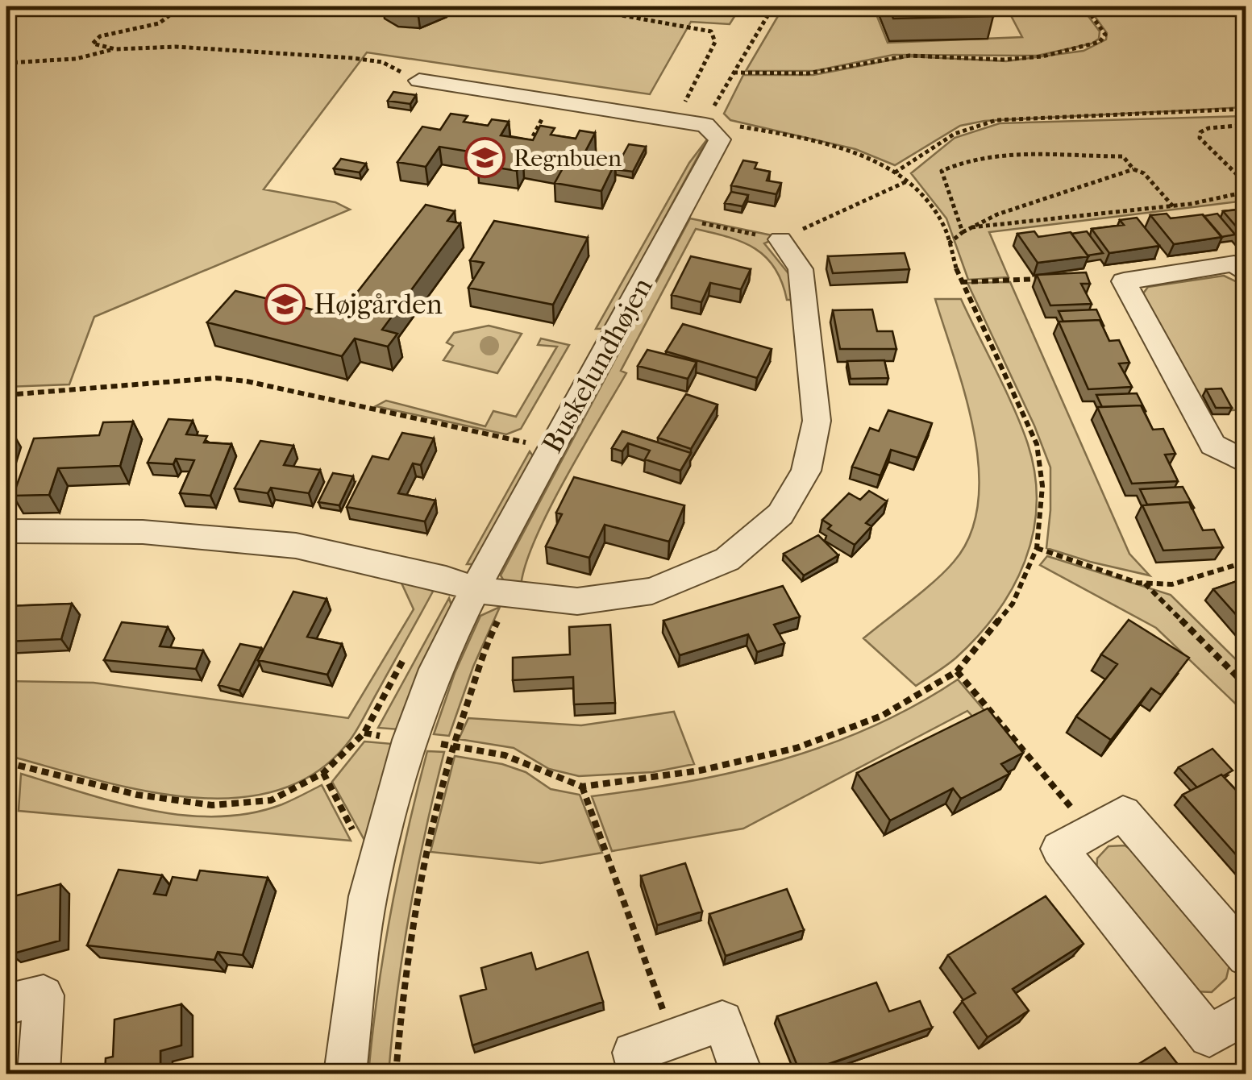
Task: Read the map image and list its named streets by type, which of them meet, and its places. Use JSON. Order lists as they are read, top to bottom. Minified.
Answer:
{"streets":{"street":["Buskelundhøjen"]},"places":{"school or university":["Regnbuen","Højgården"]}}
